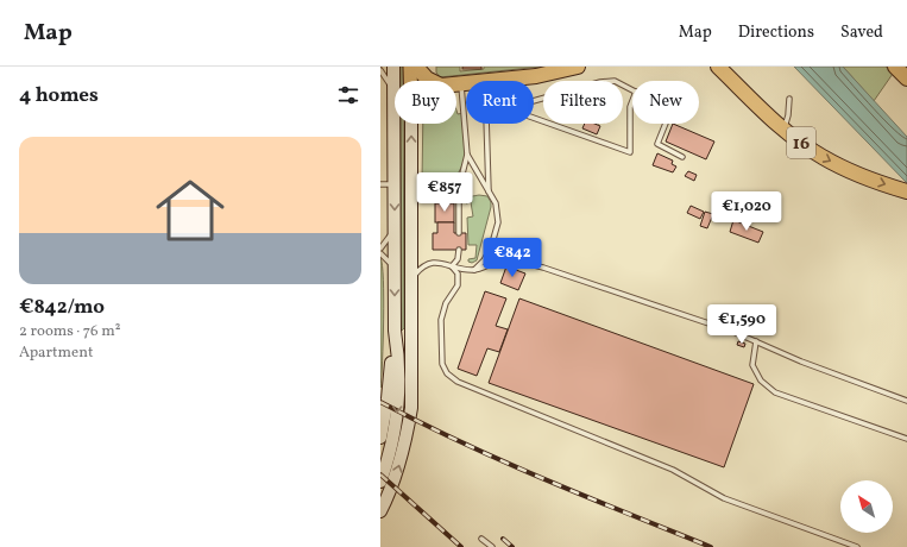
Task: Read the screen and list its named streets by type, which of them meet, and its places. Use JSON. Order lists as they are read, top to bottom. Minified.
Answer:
{"streets":{"highway":["16"]},"north":"top left","page":{"header":"Map","nav":["Map","Directions","Saved"],"heading":"4 homes","chip":["Buy","Rent","Filters","New"],"list":[{"name":"€842/mo","note":"2 rooms · 76 m² · Apartment"}],"price":["€857","€1,020","€842","€1,590"]}}
